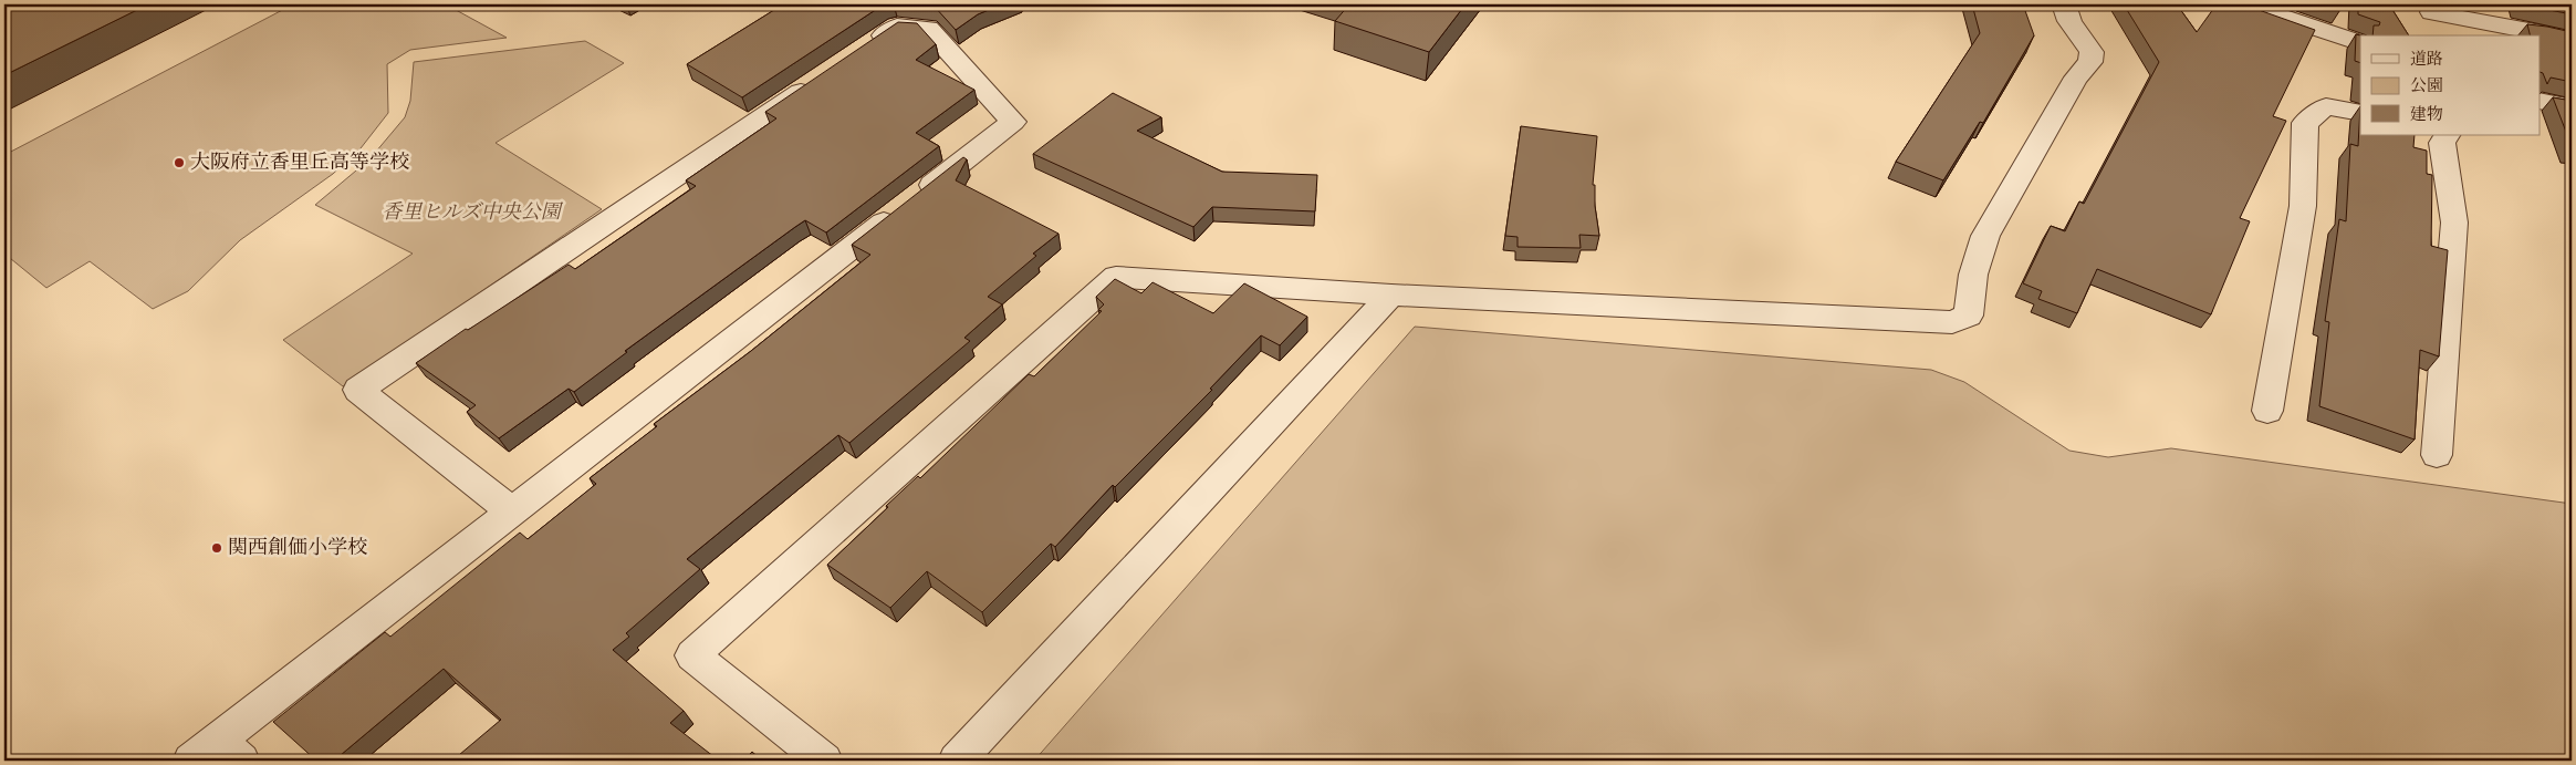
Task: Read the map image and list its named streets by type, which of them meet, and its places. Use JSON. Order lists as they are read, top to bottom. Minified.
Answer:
{"parks":["香里ヒルズ中央公園"],"places":["大阪府立香里丘高等学校","関西創価小学校"],"legend":["道路","公園","建物"]}
